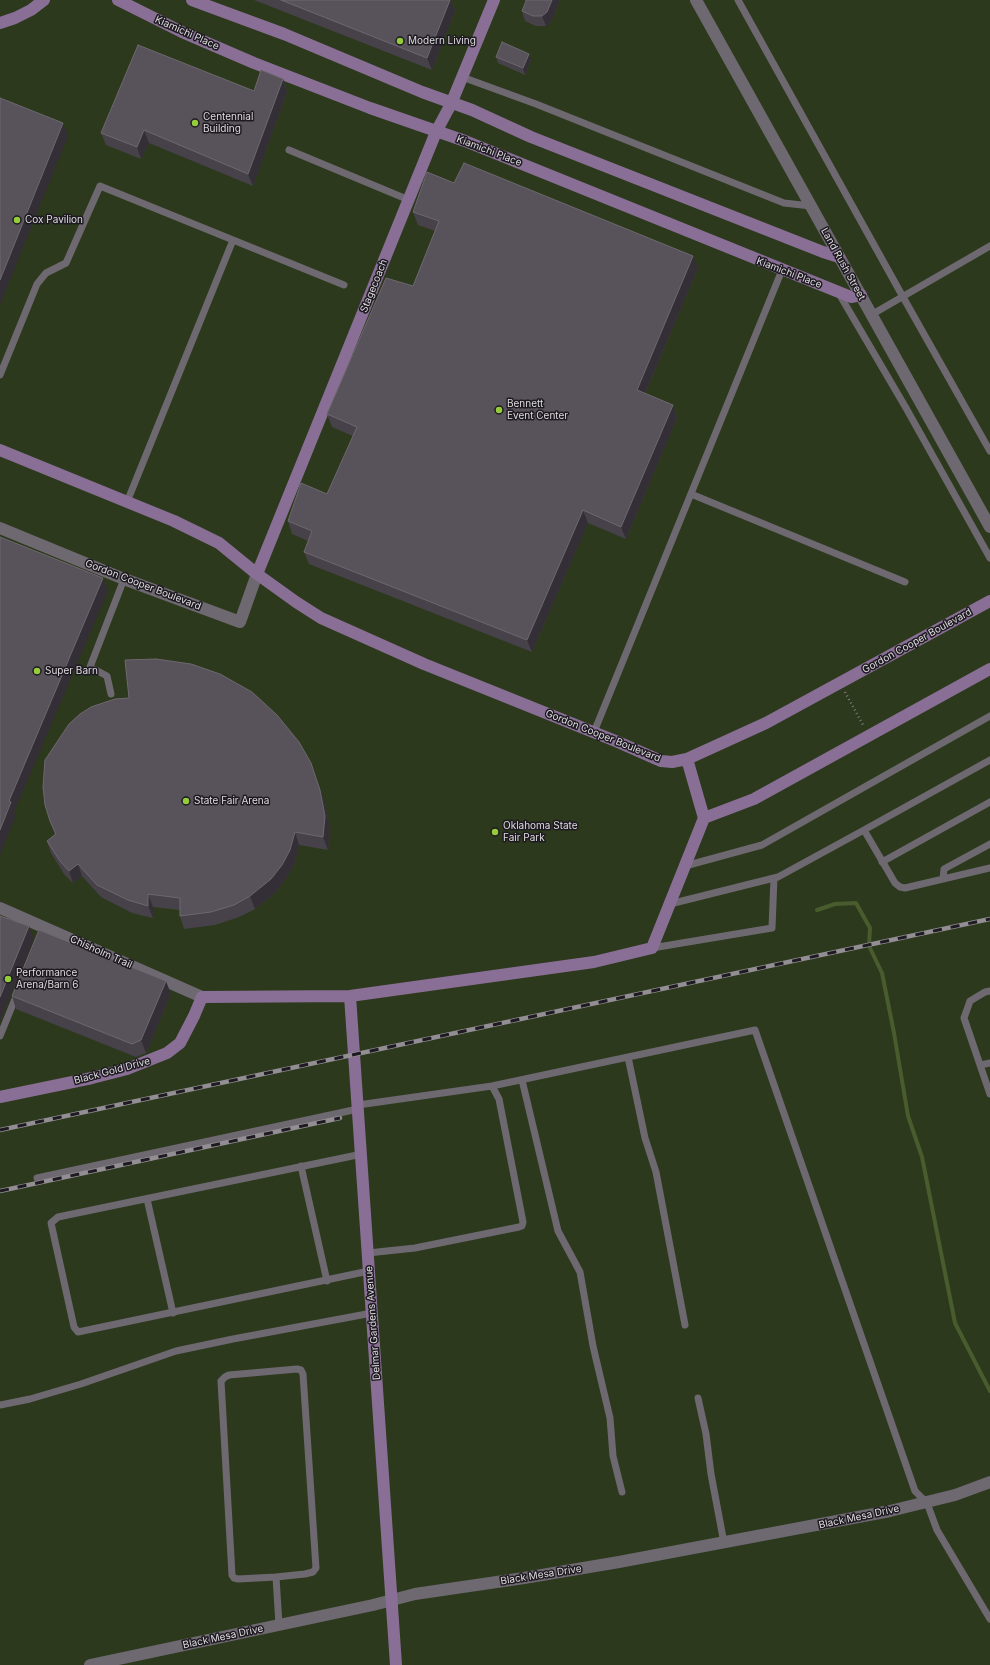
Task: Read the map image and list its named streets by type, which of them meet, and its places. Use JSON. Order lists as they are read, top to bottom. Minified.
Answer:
{"streets":{"street":["Kiamichi Place","Land Rush Street","Stagecoach","Gordon Cooper Boulevard","Chisholm Trail","Black Gold Drive","Delmar Gardens Avenue","Black Mesa Drive"]},"crossings":[["Kiamichi Place","Land Rush Street"],["Kiamichi Place","Stagecoach"],["Stagecoach","Gordon Cooper Boulevard"],["Chisholm Trail","Black Gold Drive"],["Delmar Gardens Avenue","Black Mesa Drive"]],"places":["Modern Living","Centennial Building","Cox Pavilion","Bennett Event Center","Super Barn","State Fair Arena","Oklahoma State Fair Park","Performance Arena/Barn 6"]}
